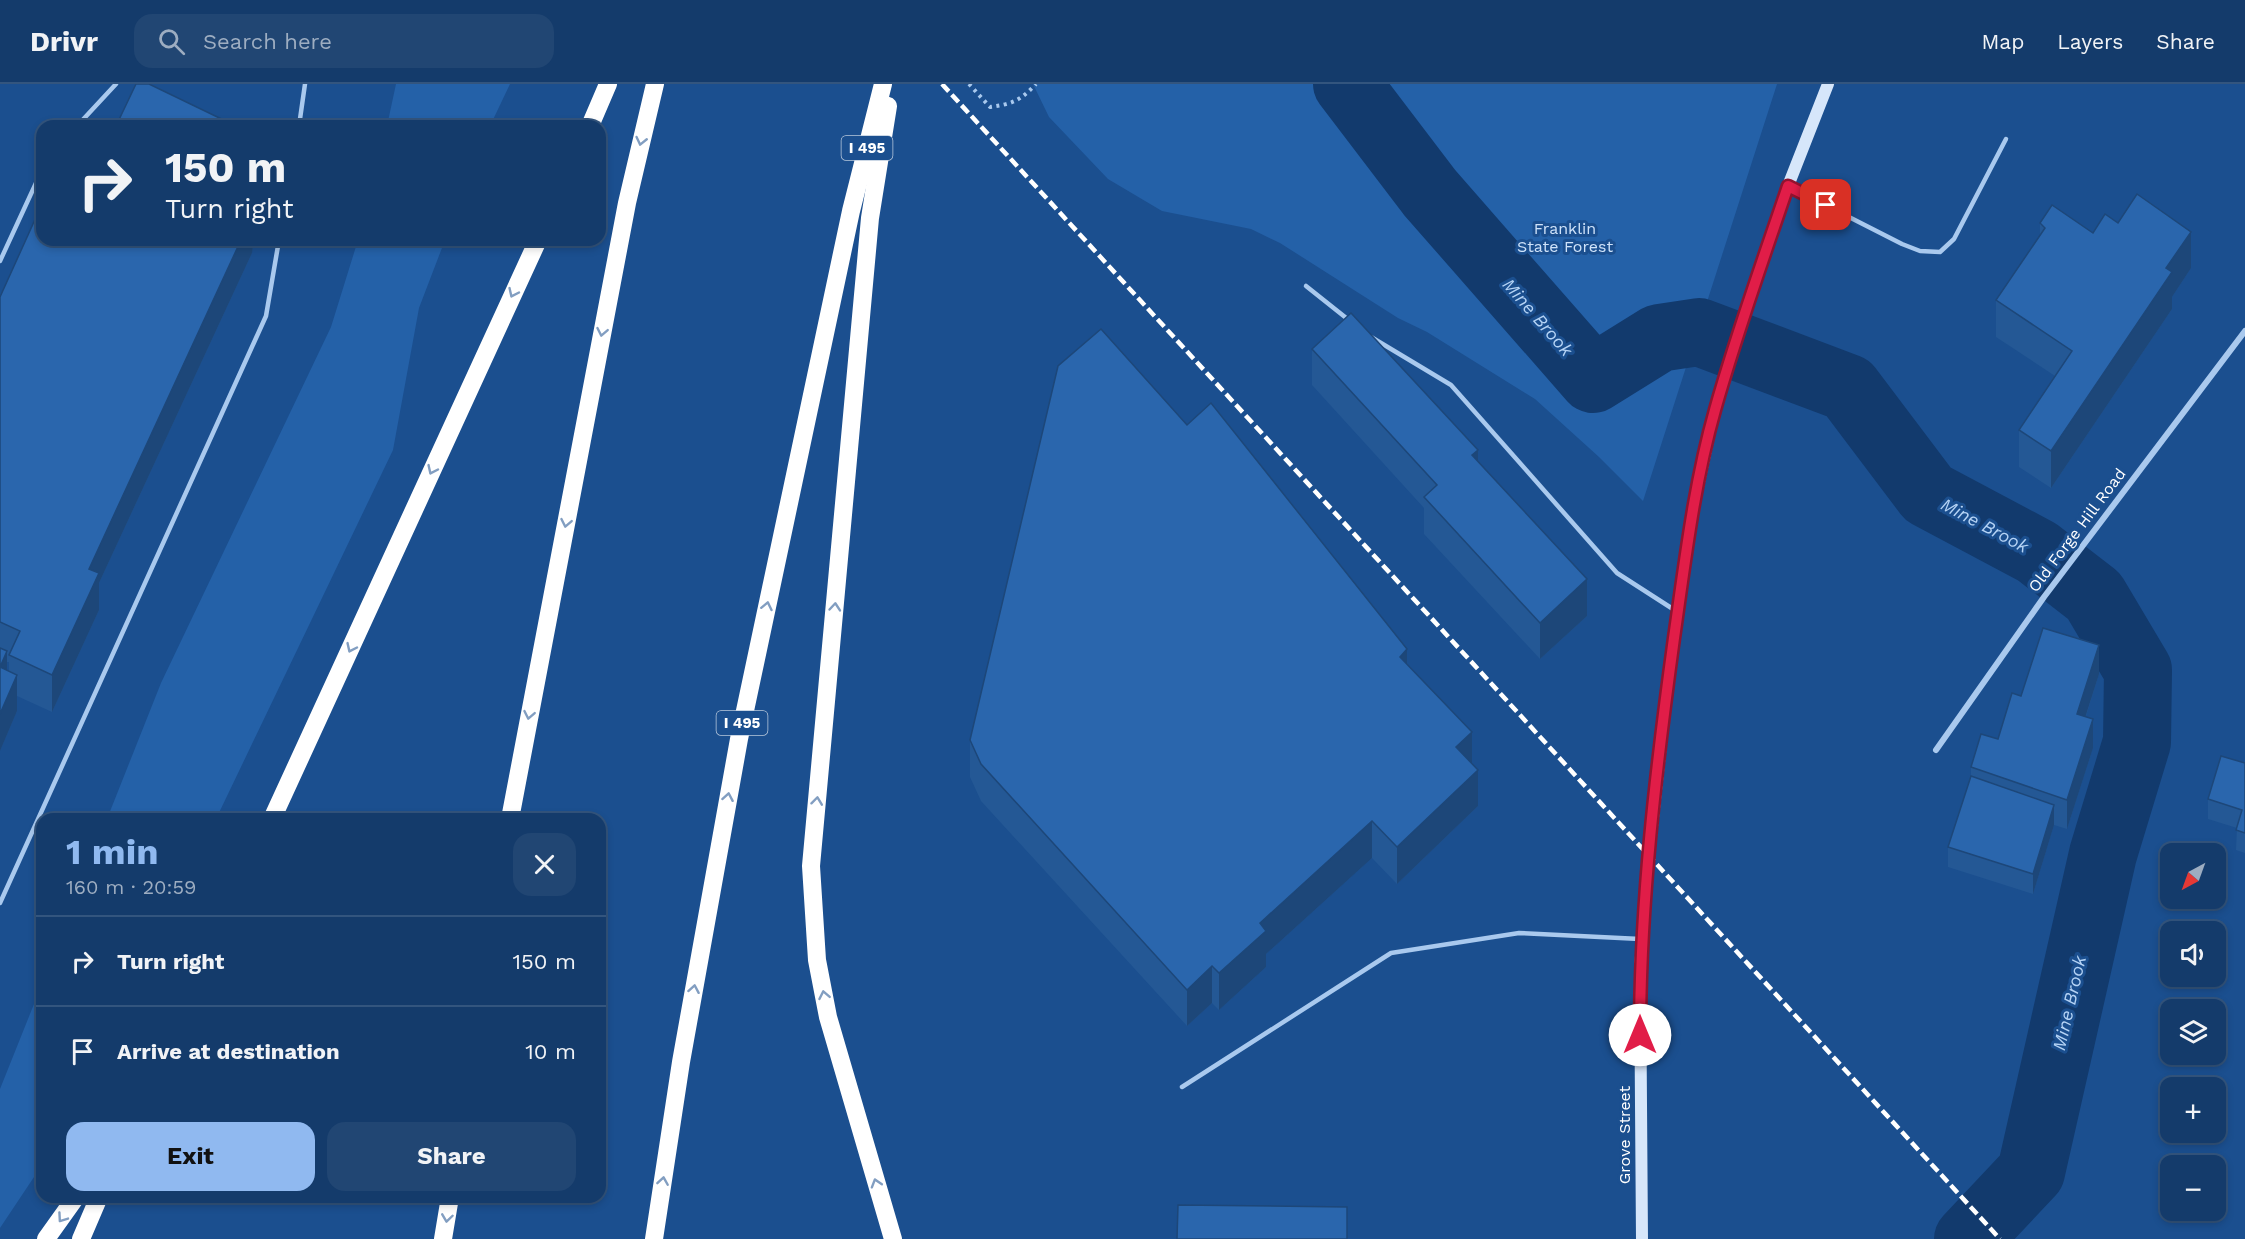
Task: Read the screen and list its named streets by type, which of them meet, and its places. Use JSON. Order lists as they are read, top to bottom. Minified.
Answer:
{"streets":{"highway":["I 495"],"main road":["Grove Street"],"street":["Old Forge Hill Road"]},"water":["Mine Brook"],"parks":["Franklin State Forest"],"north":"bottom left","page":{"header":"Drivr","search":"Search here","nav":["Map","Layers","Share"],"turn":["150 m","Turn right"],"heading":["1 min","160 m · 20:59"],"map_buttons":["+","−"],"list":[{"name":"Turn right","value":"150 m"},{"name":"Arrive at destination","value":"10 m"}],"buttons":["Exit","Share"]}}
